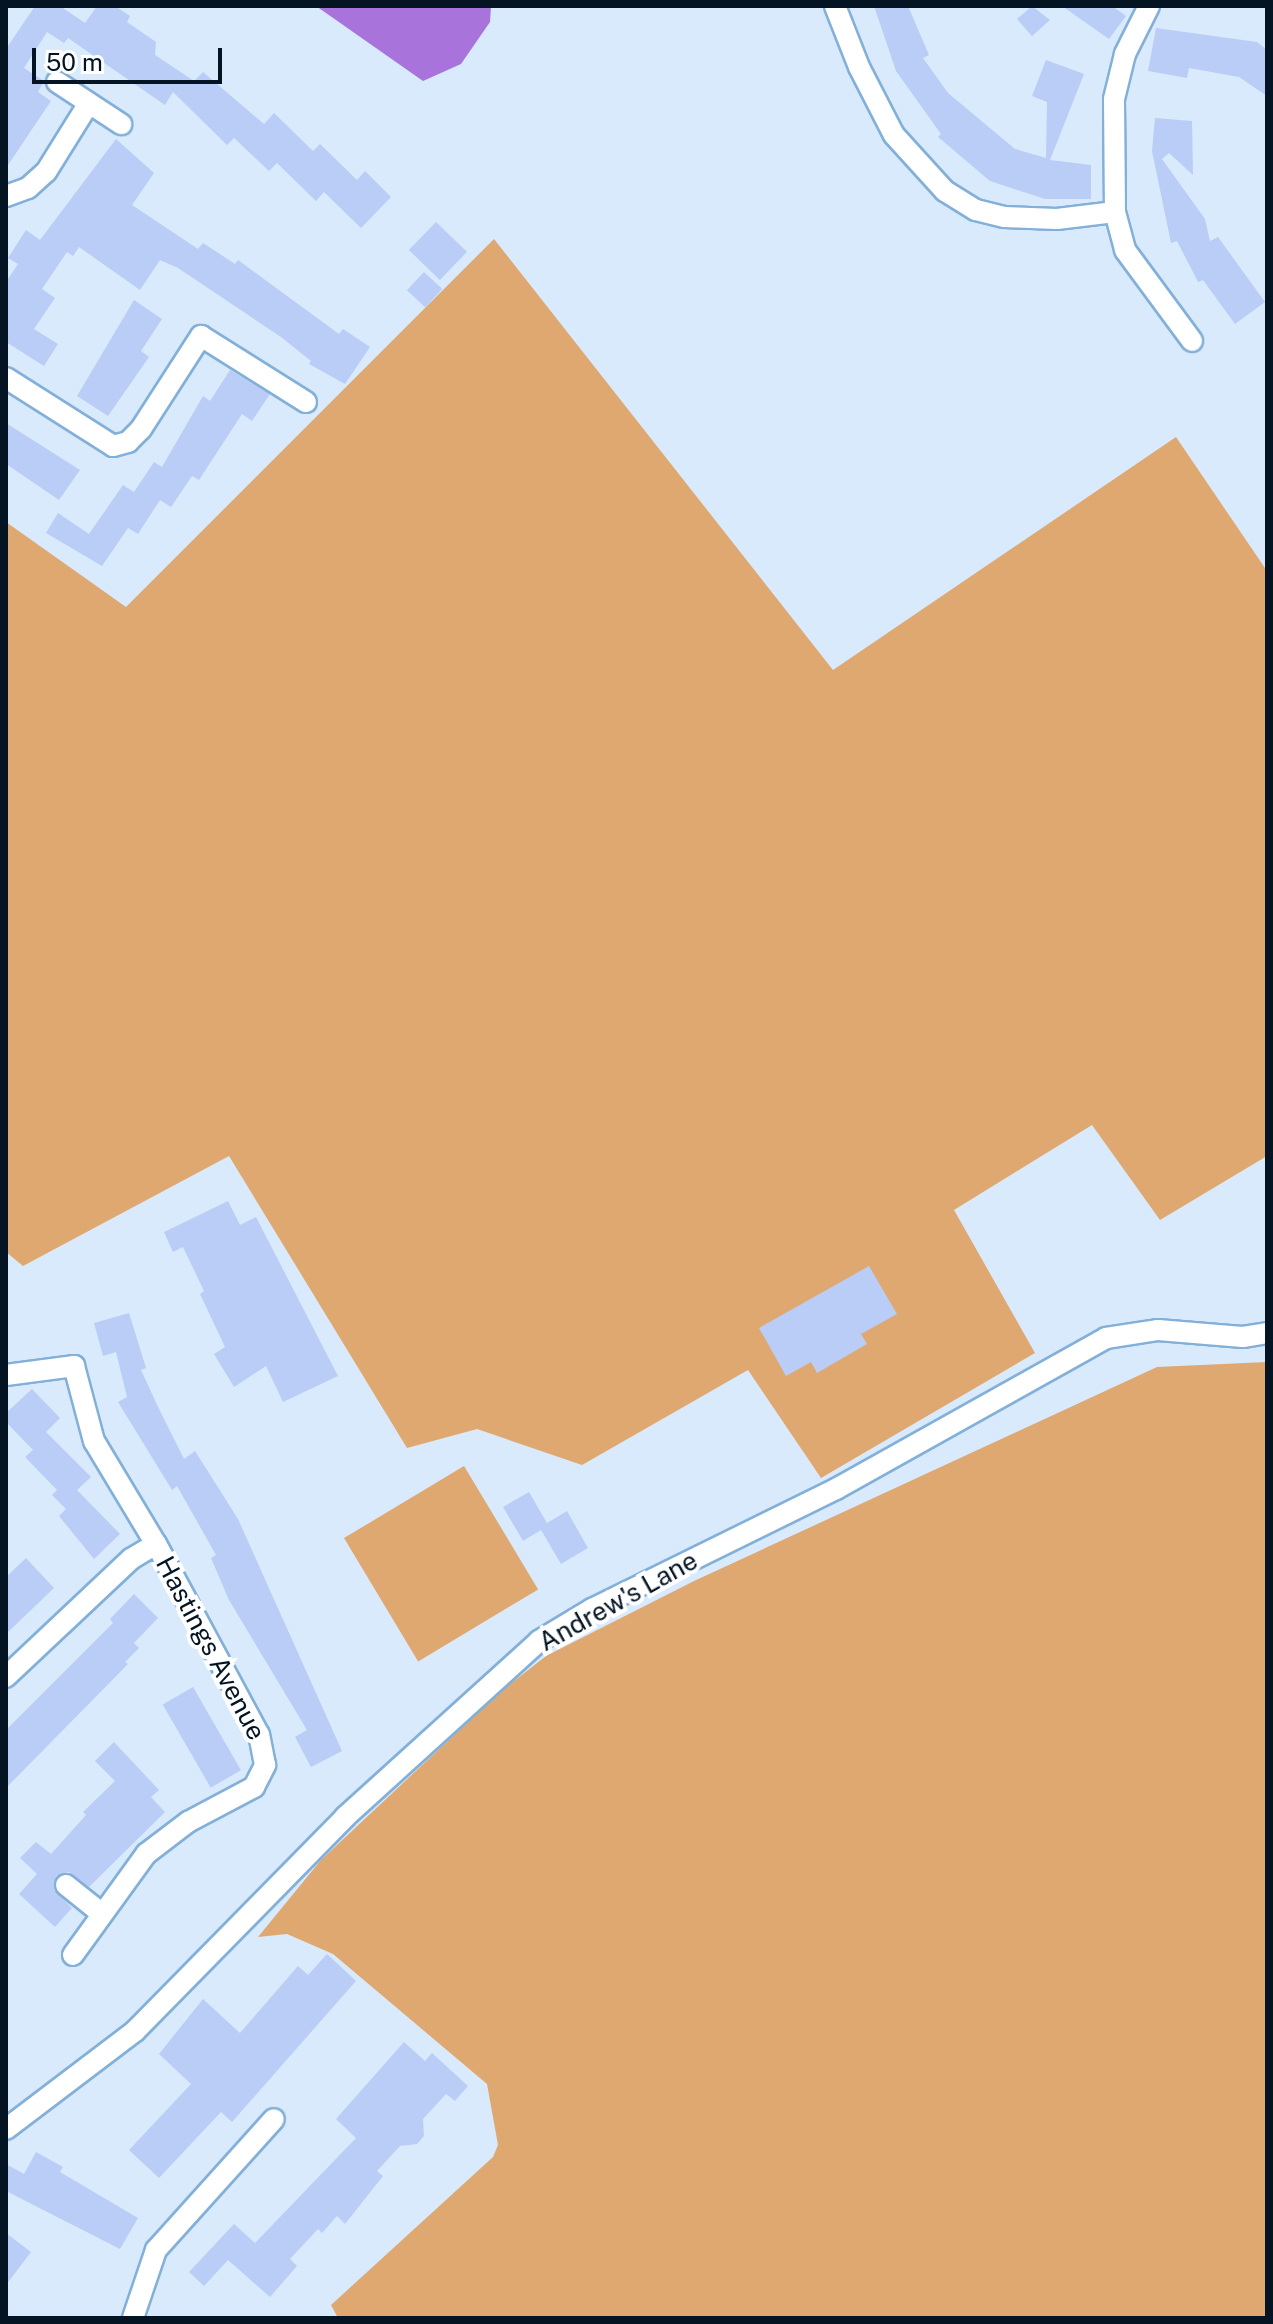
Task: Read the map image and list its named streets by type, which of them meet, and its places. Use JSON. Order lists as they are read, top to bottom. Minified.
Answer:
{"streets":{"street":["Andrew's Lane","Hastings Avenue"]},"scale_bar":"50 m"}
